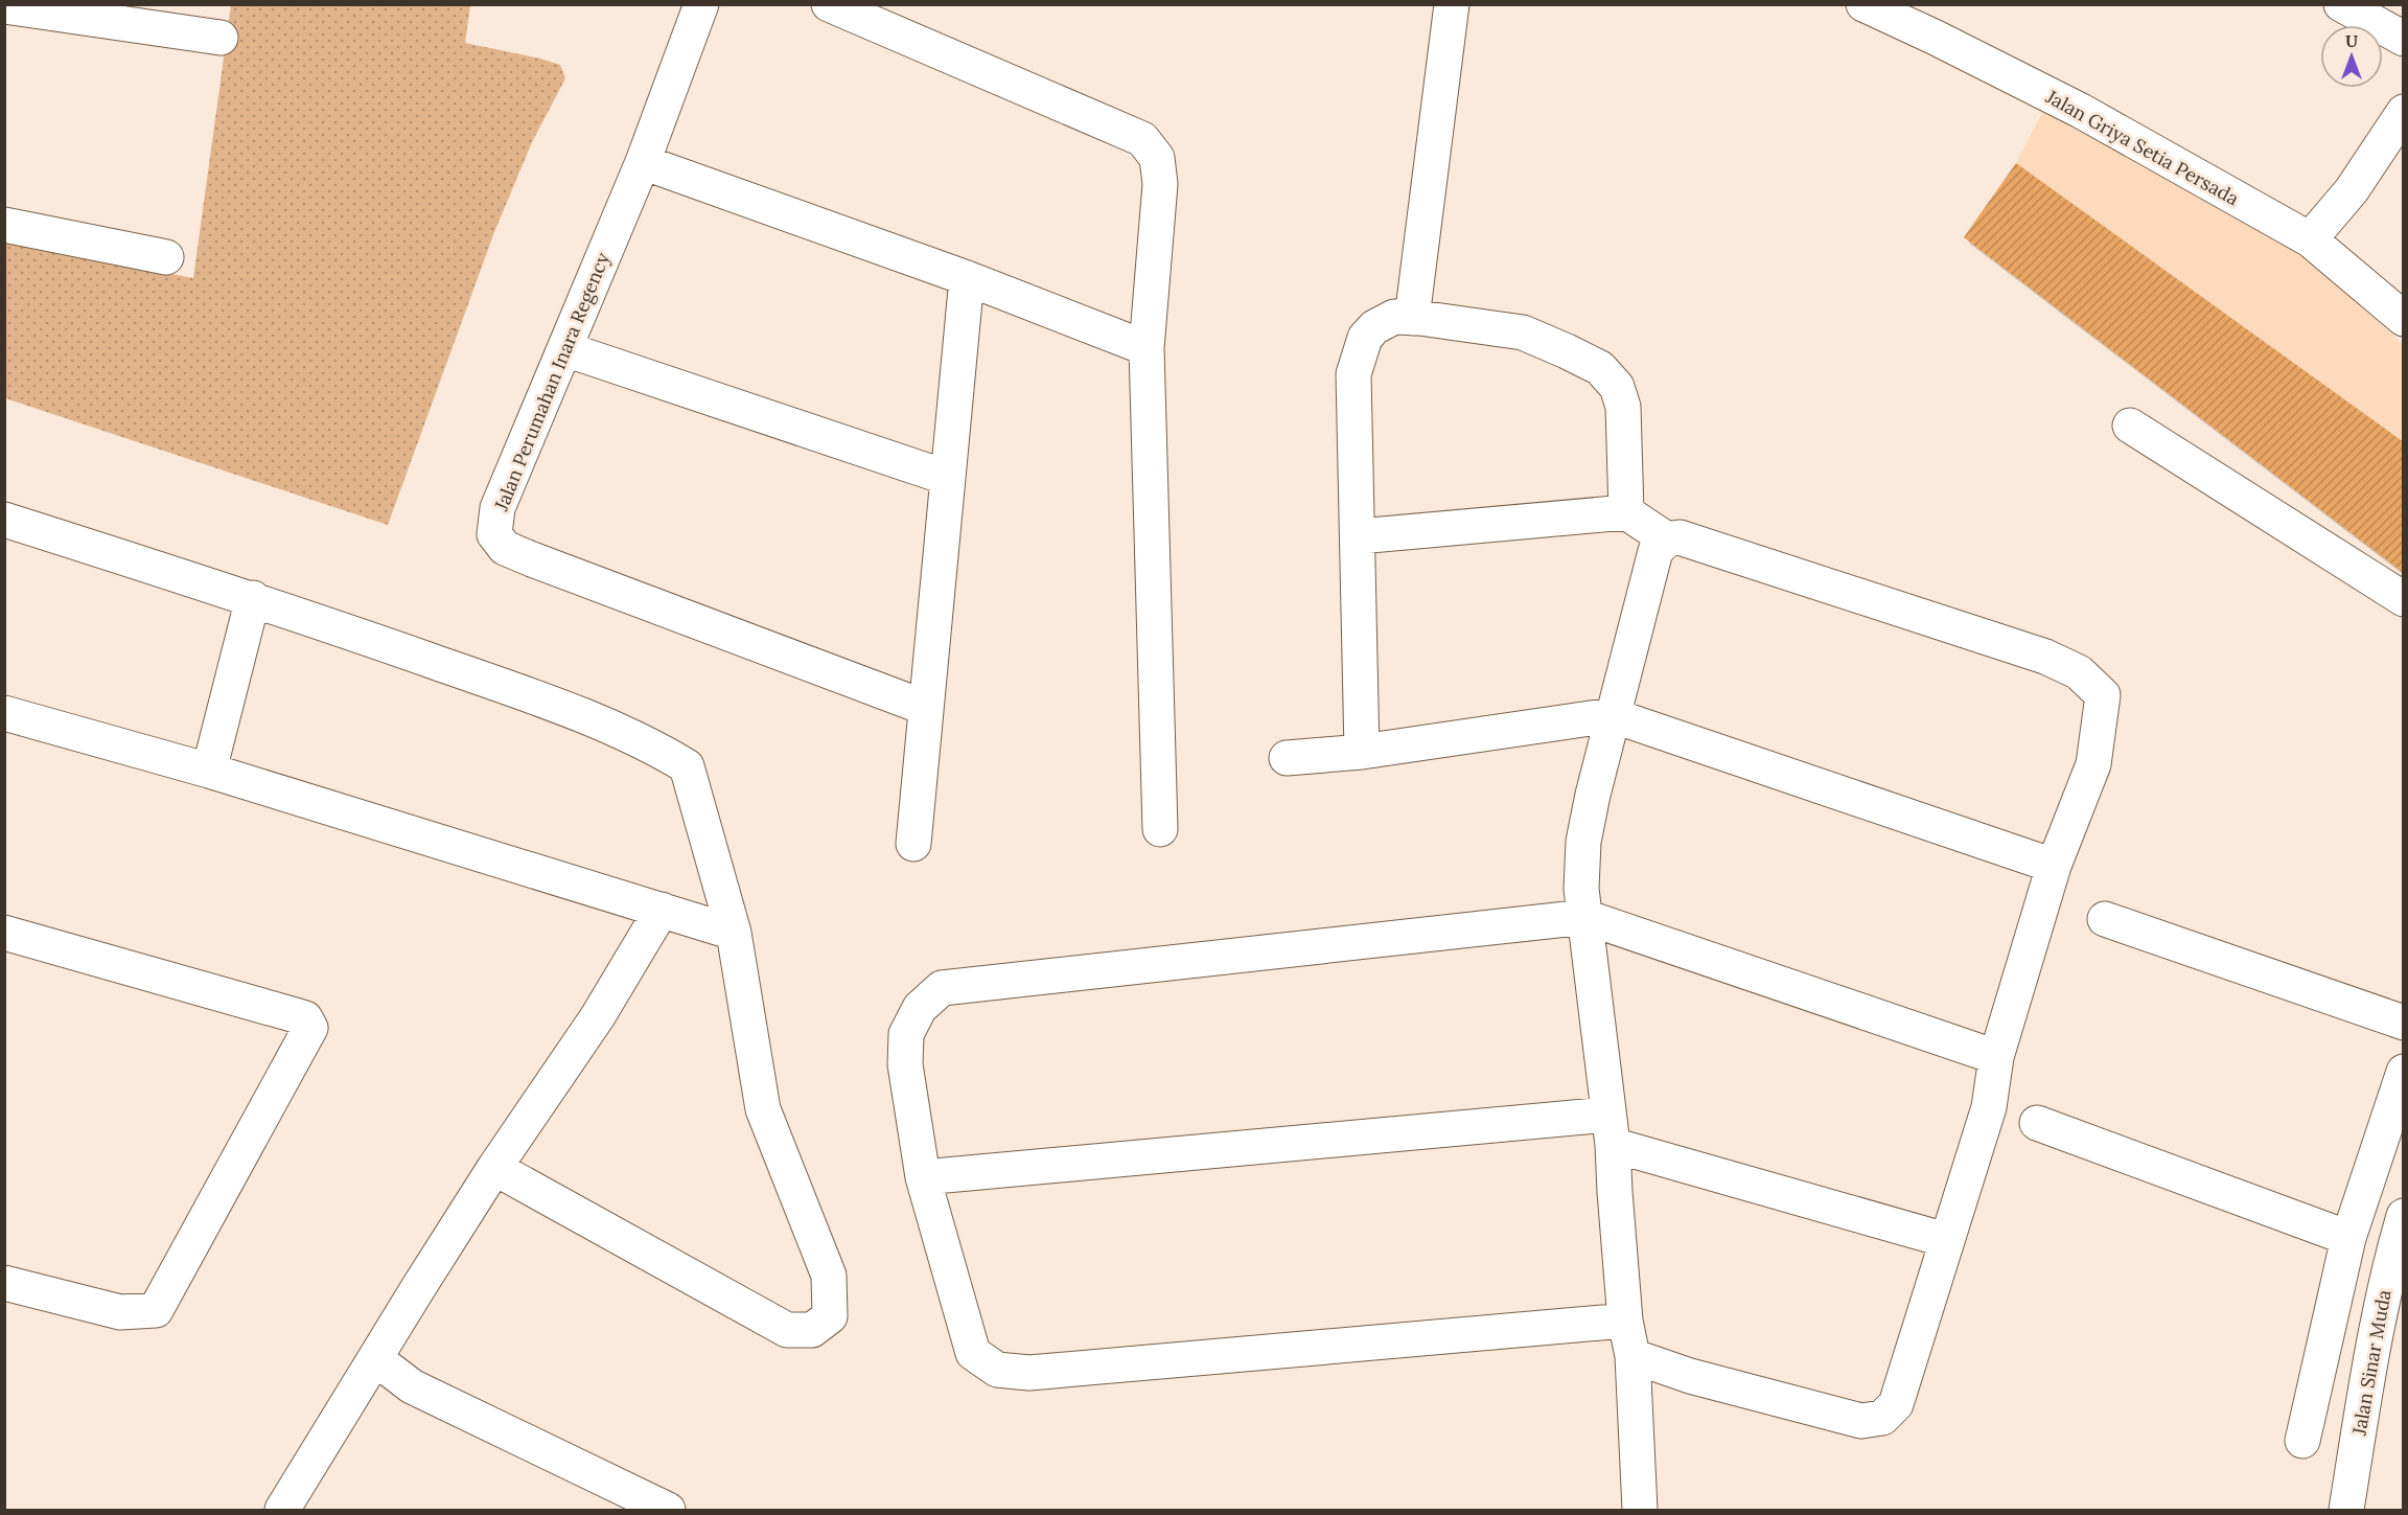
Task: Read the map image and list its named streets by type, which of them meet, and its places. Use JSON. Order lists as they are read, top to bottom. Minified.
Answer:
{"streets":{"street":["Jalan Griya Setia Persada","Jalan Perumahan Inara Regency","Jalan Sinar Muda"]},"north":"top"}
